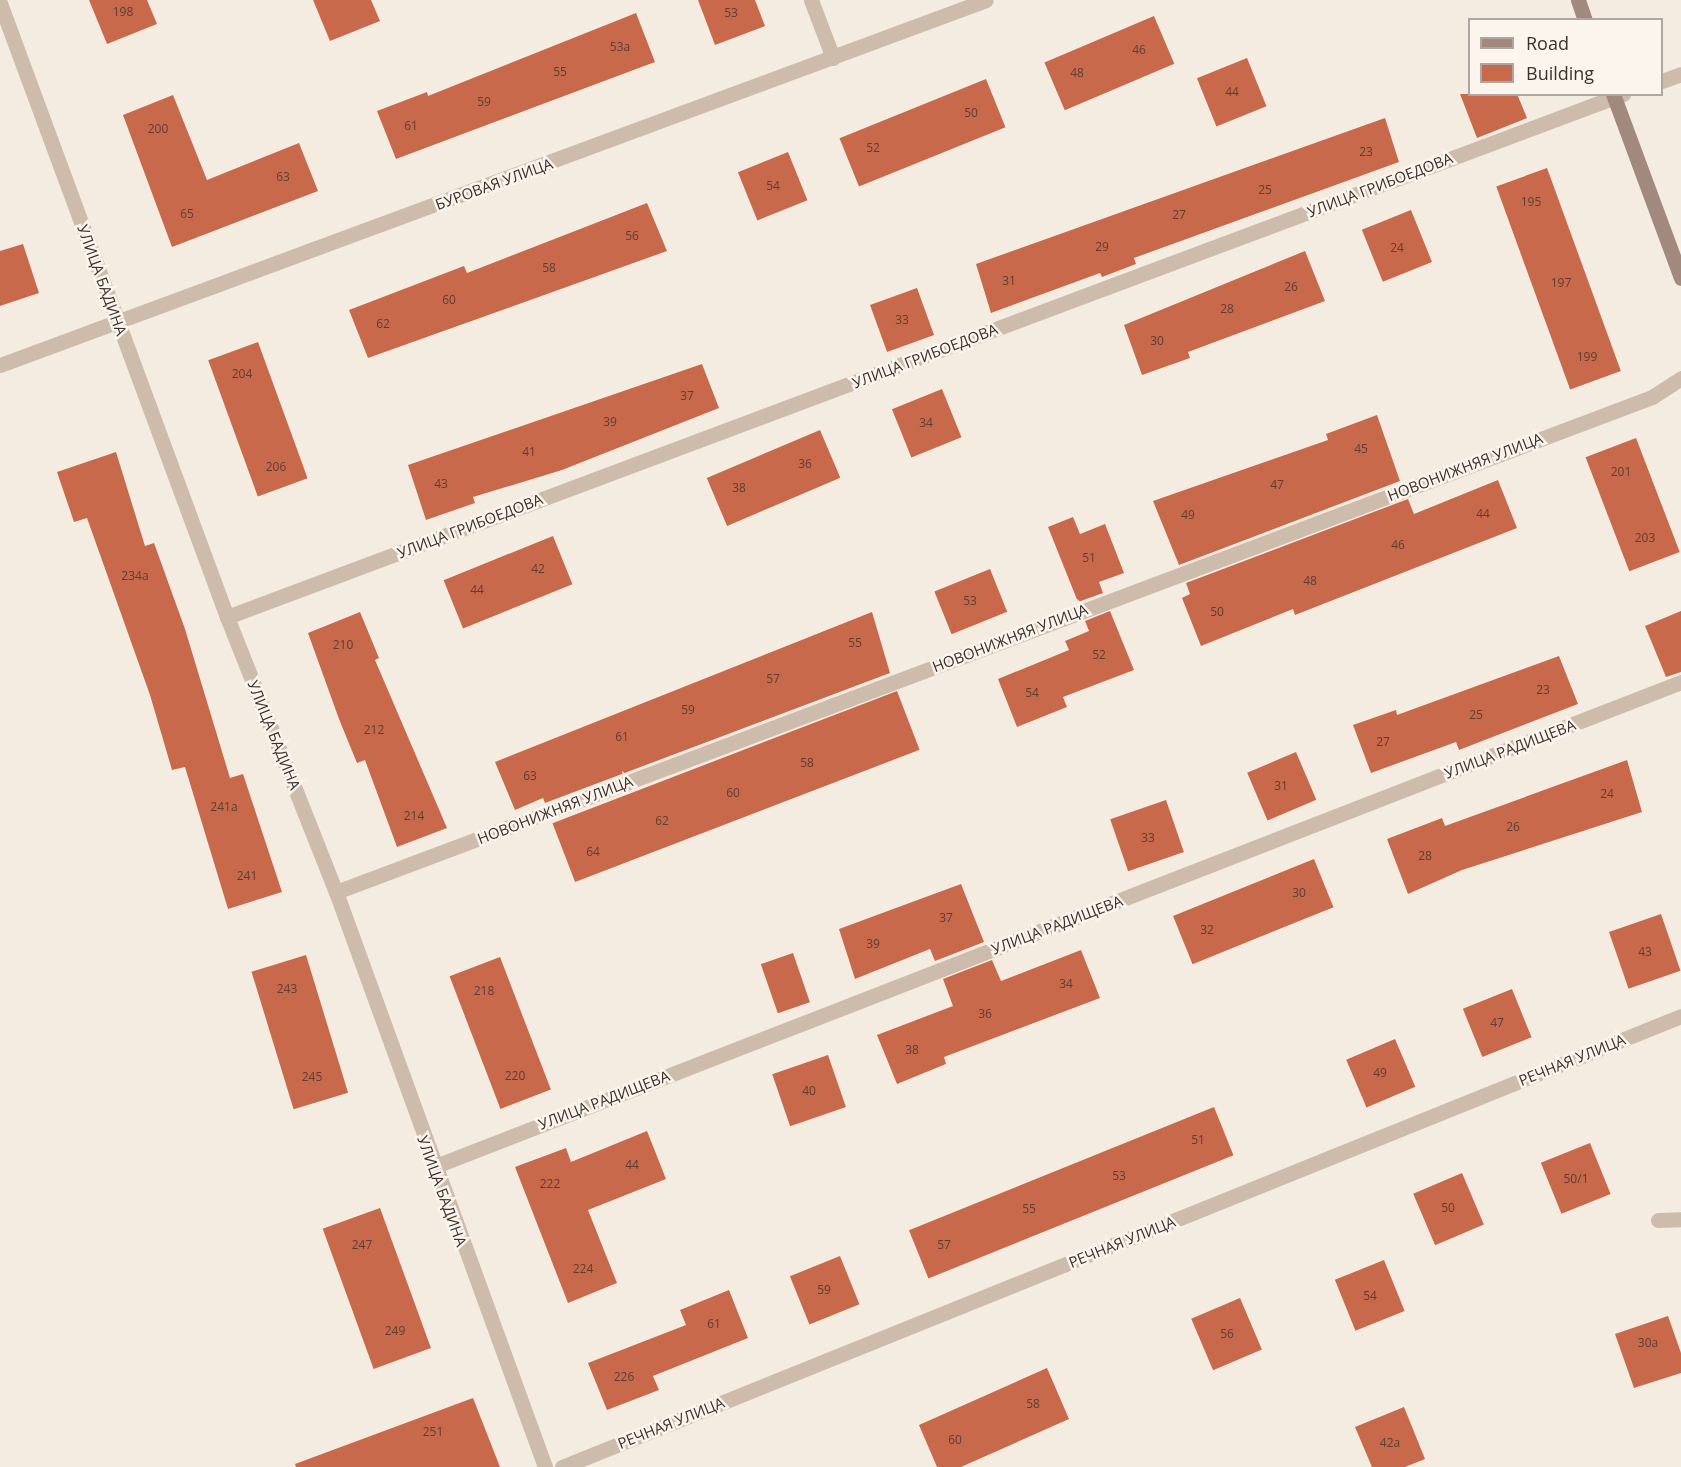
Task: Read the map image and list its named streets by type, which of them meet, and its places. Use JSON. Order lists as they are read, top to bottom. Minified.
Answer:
{"streets":{"street":["БУРОВАЯ УЛИЦА","УЛИЦА ГРИБОЕДОВА","УЛИЦА БАДИНА","НОВОНИЖНЯЯ УЛИЦА","УЛИЦА РАДИЩЕВА","РЕЧНАЯ УЛИЦА"]},"crossings":[["БУРОВАЯ УЛИЦА","УЛИЦА БАДИНА"],["УЛИЦА ГРИБОЕДОВА","УЛИЦА БАДИНА"],["УЛИЦА БАДИНА","НОВОНИЖНЯЯ УЛИЦА"],["УЛИЦА БАДИНА","УЛИЦА РАДИЩЕВА"]],"house_numbers":["198","53","53а","46","55","48","44","59","50","61","200","52","23","63","54","25","195","65","27","56","29","24","58","31","197","26","60","28","33","62","30","199","204","37","39","34","45","41","36","206","201","43","47","38","44","49","203","46","51","42","234а","48","44","53","50","55","210","52","57","23","54","59","25","212","61","27","58","63","31","60","24","241а","214","62","26","33","64","28","241","30","37","32","39","43","34","243","218","36","47","38","49","220","245","40","51","44","53","50/1","222","50","55","247","57","224","59","54","61","249","56","30а","226","58","251","60","42а"],"legend":["Road","Building"]}
